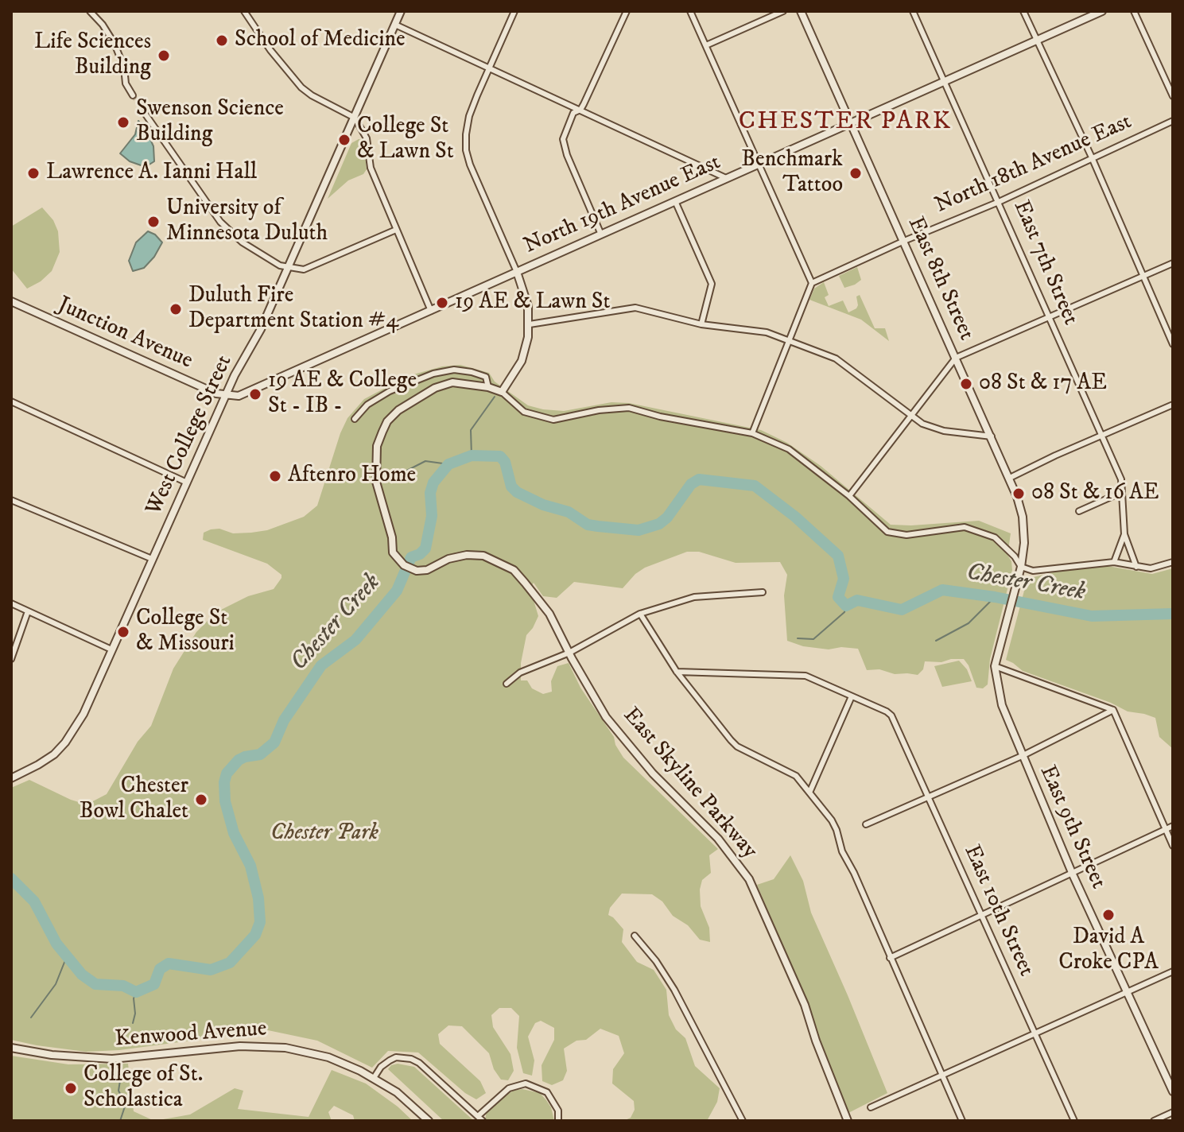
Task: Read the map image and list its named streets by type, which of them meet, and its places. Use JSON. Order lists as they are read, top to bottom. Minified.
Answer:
{"streets":{"street":["North 18th Avenue East","North 19th Avenue East","East 7th Street","East 8th Street","Junction Avenue","West College Street","East Skyline Parkway","East 9th Street","East 10th Street","Kenwood Avenue"]},"crossings":[["North 18th Avenue East","East 7th Street"],["North 18th Avenue East","East 8th Street"],["North 19th Avenue East","East 7th Street"],["North 19th Avenue East","East 8th Street"],["North 19th Avenue East","Junction Avenue"],["North 19th Avenue East","West College Street"],["East 8th Street","East 9th Street"],["Junction Avenue","West College Street"]],"districts":["CHESTER PARK"],"water":["Chester Creek"],"parks":["Chester Park"],"places":["School of Medicine","Life Sciences Building","Swenson Science Building","College St & Lawn St","Lawrence A. Ianni Hall","Benchmark Tattoo","University of Minnesota Duluth","19 AE & Lawn St","Duluth Fire Department Station #4","08 St & 17 AE","19 AE & College St - IB -","Aftenro Home","08 St & 16 AE","College St & Missouri","Chester Bowl Chalet","David A Croke CPA","College of St. Scholastica"]}
